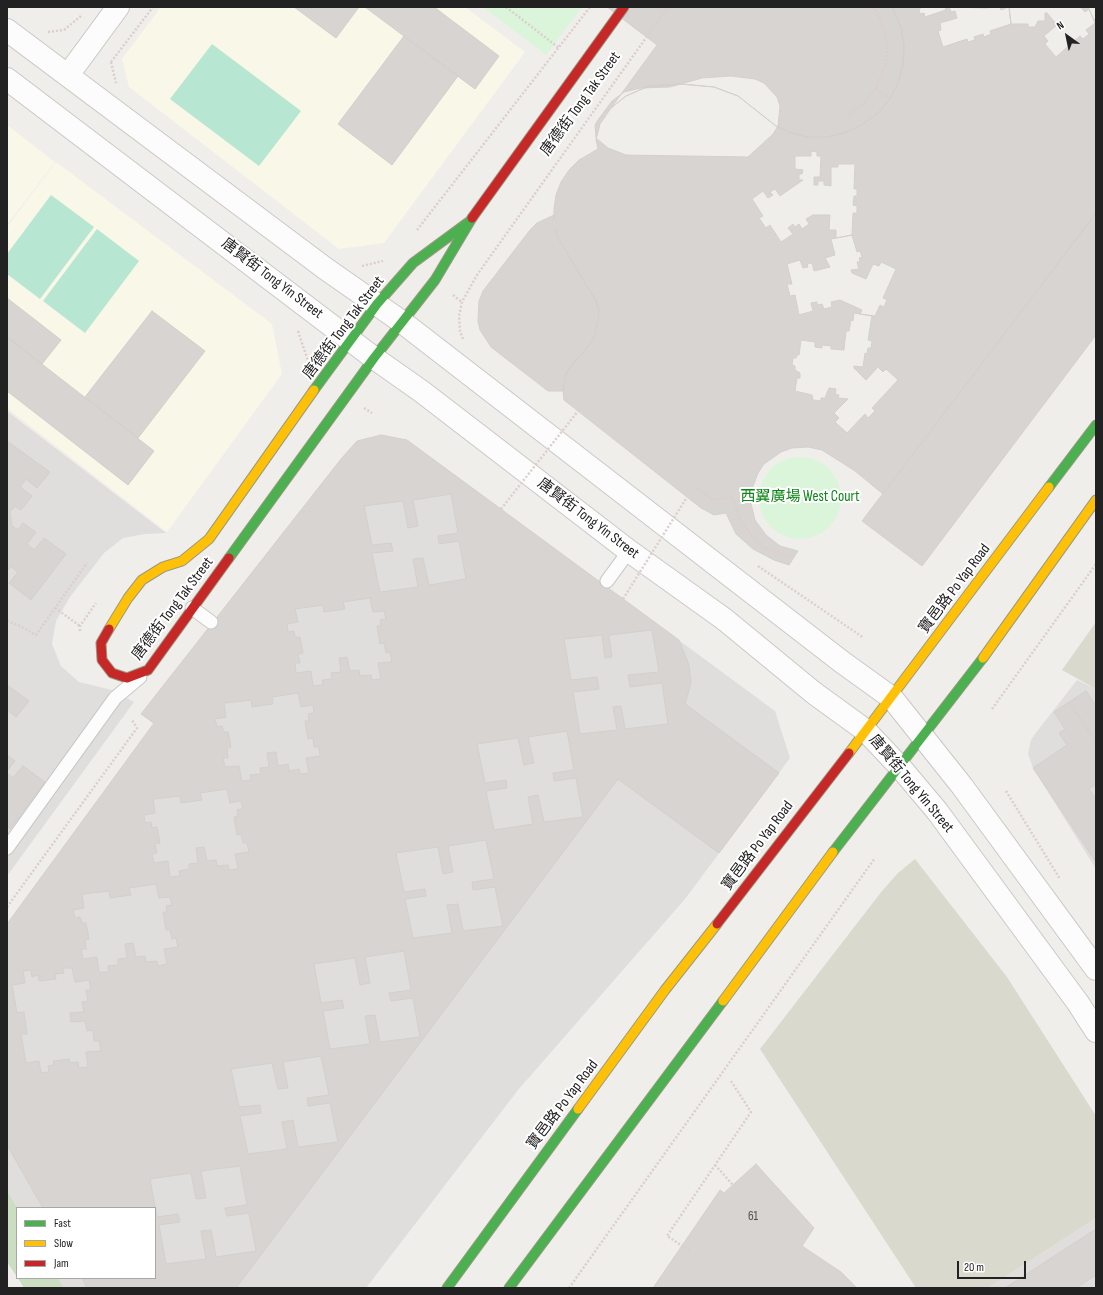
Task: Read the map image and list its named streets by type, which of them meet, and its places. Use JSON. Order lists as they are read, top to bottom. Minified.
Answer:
{"streets":{"main road":["唐德街 Tong Tak Street","寶邑路 Po Yap Road"],"street":["唐賢街 Tong Yin Street"]},"crossings":[["唐德街 Tong Tak Street","唐賢街 Tong Yin Street"],["唐賢街 Tong Yin Street","寶邑路 Po Yap Road"]],"parks":["西翼廣場 West Court"],"house_numbers":["61"],"legend":["Fast","Slow","Jam"],"scale_bar":"20 m","north":"top left"}
